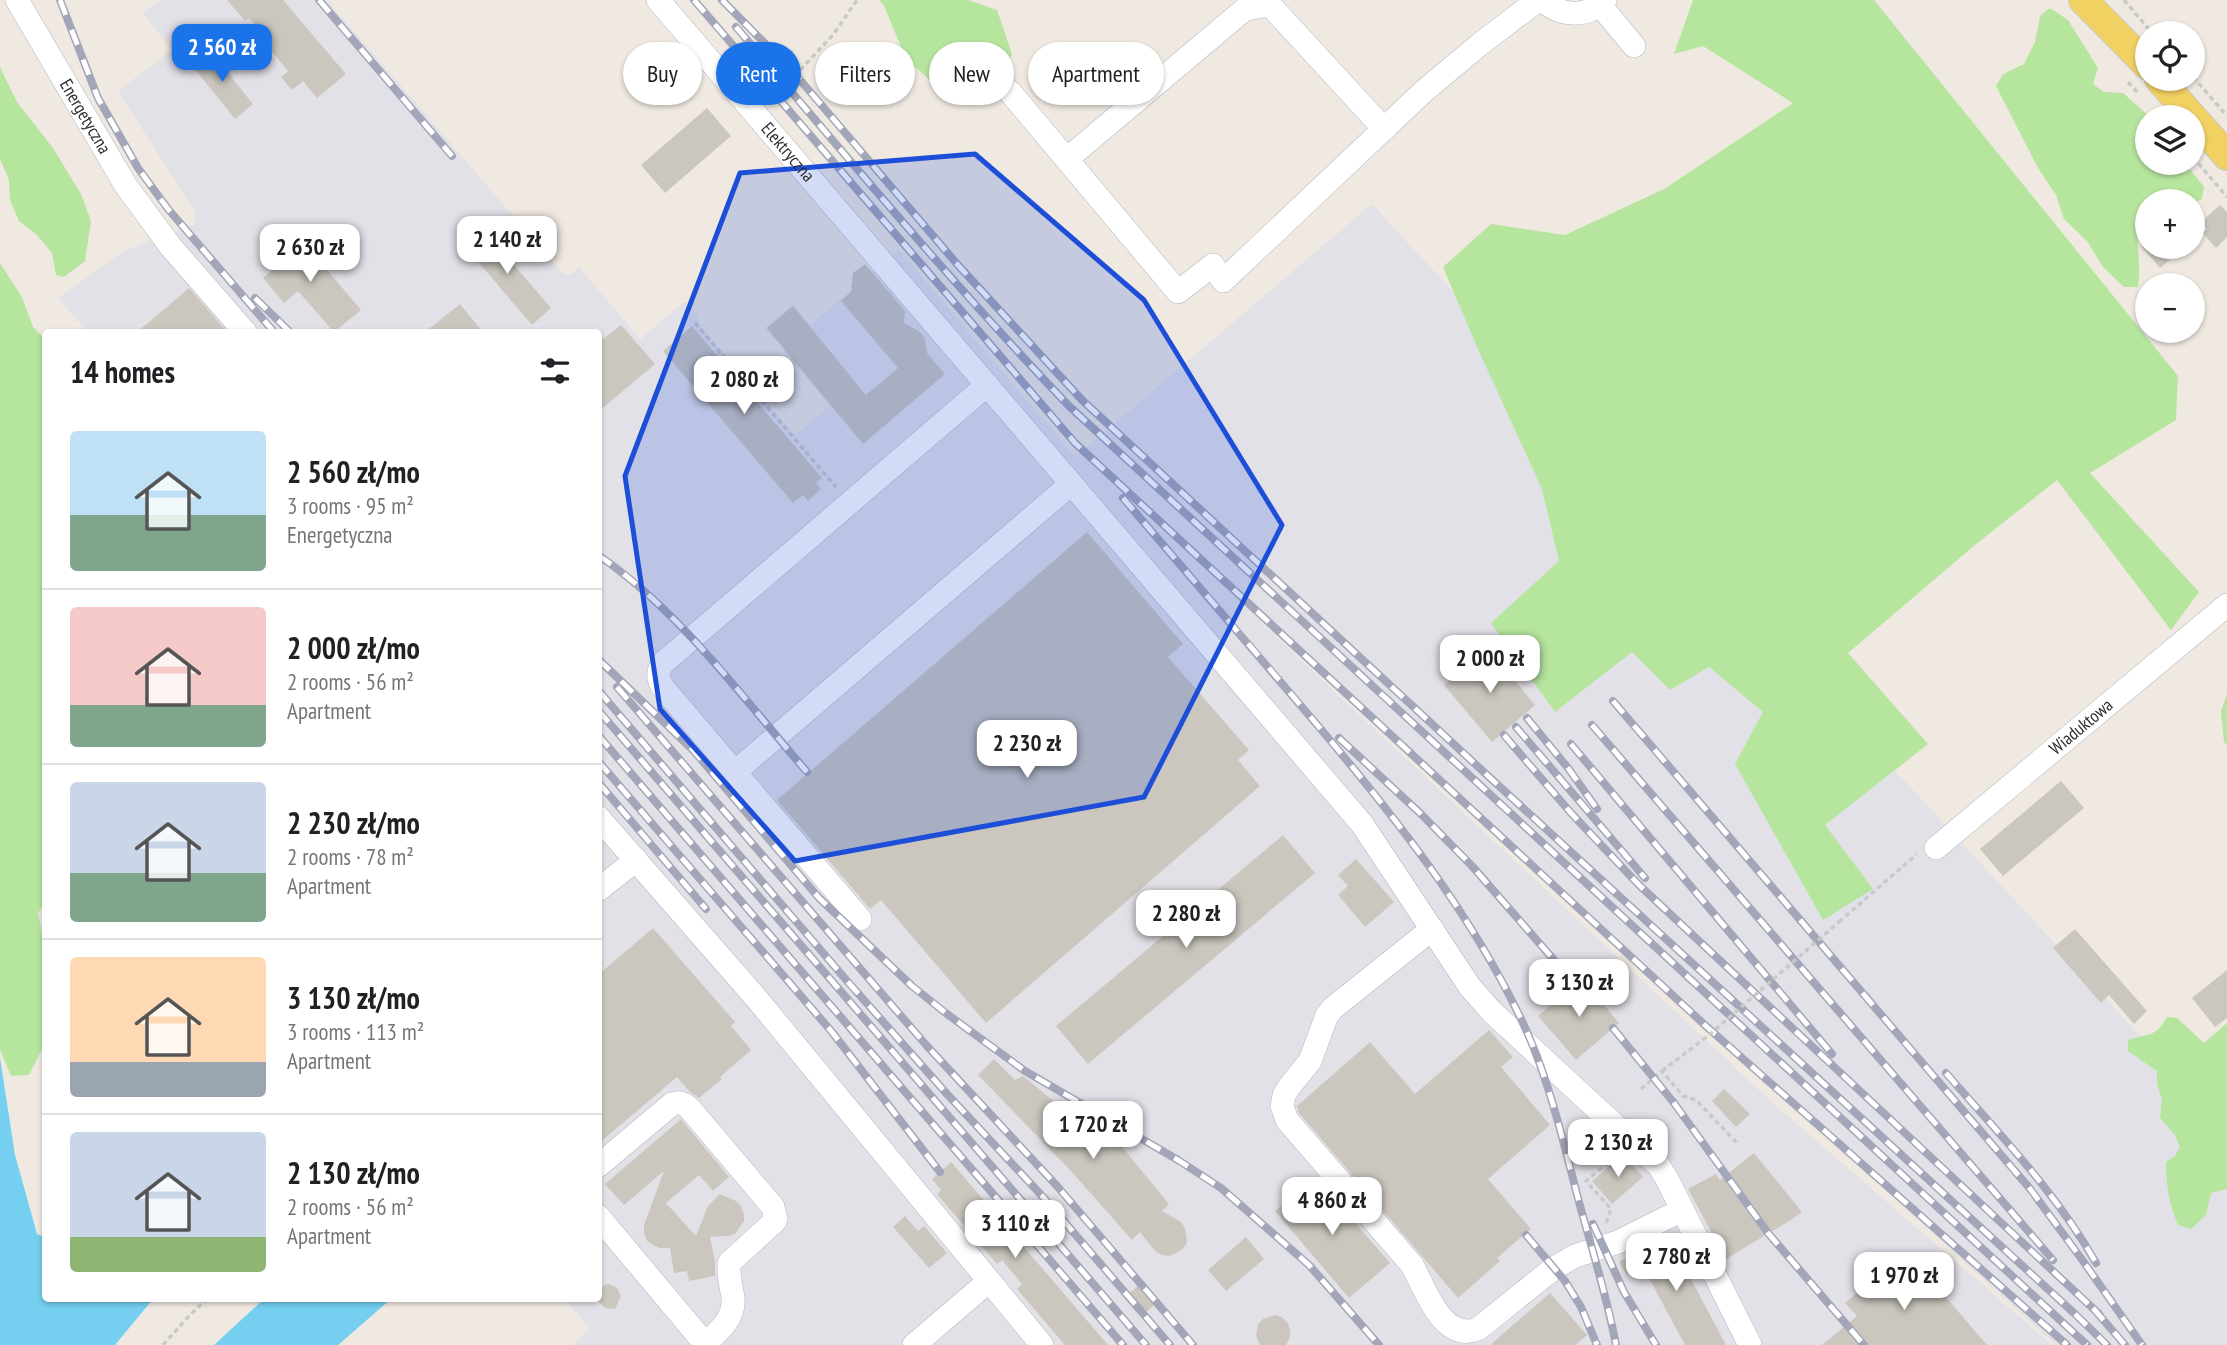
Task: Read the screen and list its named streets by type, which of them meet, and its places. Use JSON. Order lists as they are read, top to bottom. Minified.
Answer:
{"streets":{"street":["Energetyczna","Elektryczna","Wiaduktowa"]},"page":{"map_buttons":["+","−"],"price":["2 560 zł","2 140 zł","2 630 zł","2 080 zł","2 000 zł","2 230 zł","2 280 zł","3 130 zł","1 720 zł","2 130 zł","4 860 zł","3 110 zł","2 780 zł","1 970 zł"],"chip":["Buy","Rent","Filters","New","Apartment"],"heading":"14 homes","list":[{"name":"2 560 zł/mo","note":"3 rooms · 95 m² · Energetyczna"},{"name":"2 000 zł/mo","note":"2 rooms · 56 m² · Apartment"},{"name":"2 230 zł/mo","note":"2 rooms · 78 m² · Apartment"},{"name":"3 130 zł/mo","note":"3 rooms · 113 m² · Apartment"},{"name":"2 130 zł/mo","note":"2 rooms · 56 m² · Apartment"}]}}
